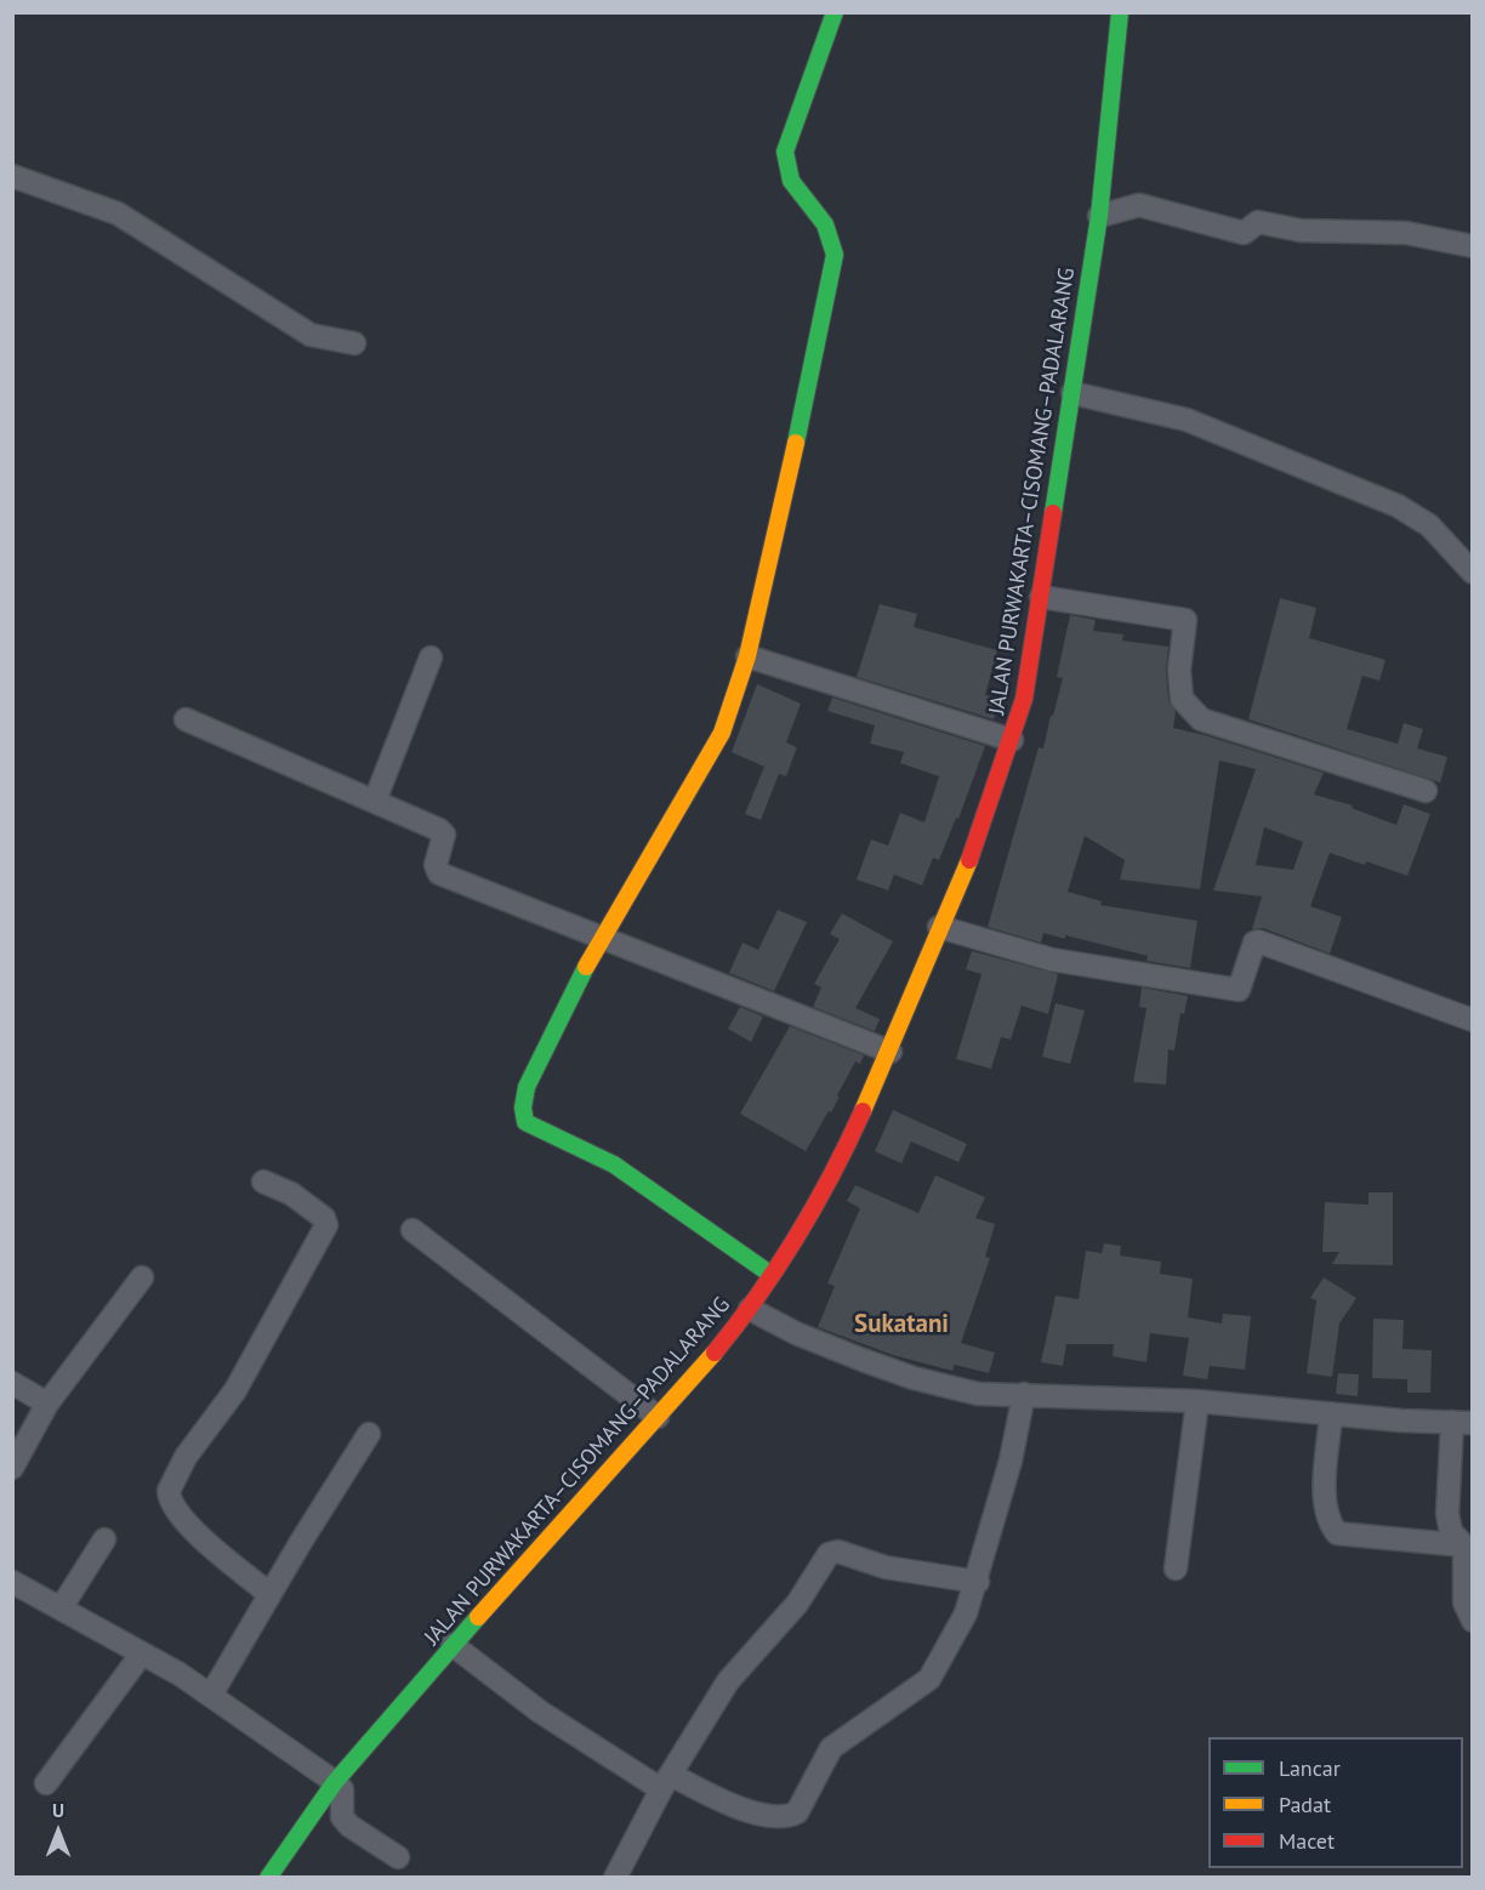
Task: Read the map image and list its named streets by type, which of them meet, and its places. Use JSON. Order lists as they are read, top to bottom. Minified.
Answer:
{"streets":{"main road":["JALAN PURWAKARTA–CISOMANG–PADALARANG"]},"districts":["Sukatani"],"legend":["Lancar","Padat","Macet"],"north":"top"}
